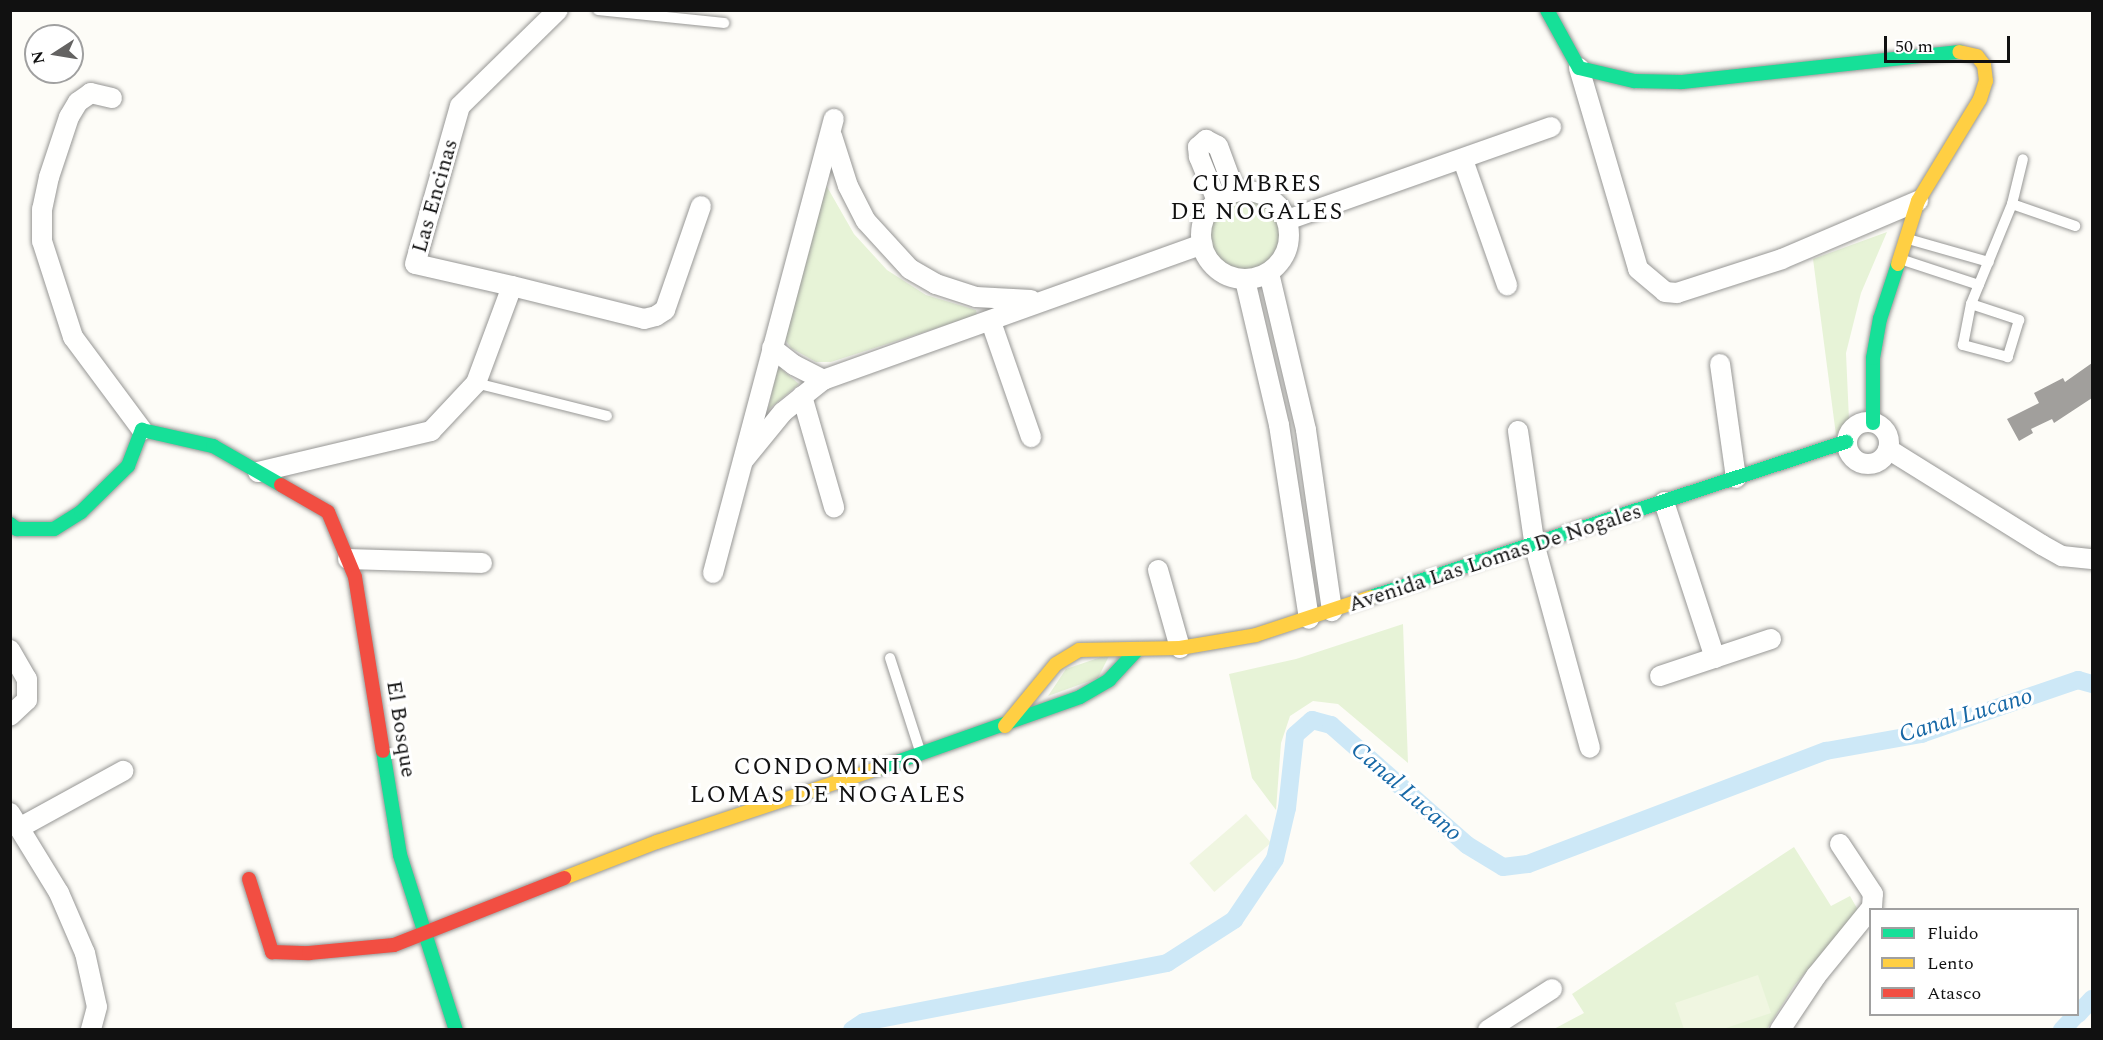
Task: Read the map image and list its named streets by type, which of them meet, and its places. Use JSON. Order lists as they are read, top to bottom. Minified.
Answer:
{"streets":{"street":["Las Encinas","Avenida Las Lomas De Nogales","El Bosque"]},"districts":["CUMBRES DE NOGALES","CONDOMINIO LOMAS DE NOGALES"],"water":["Canal Lucano"],"legend":["Fluido","Lento","Atasco"],"scale_bar":"50 m","north":"left"}
